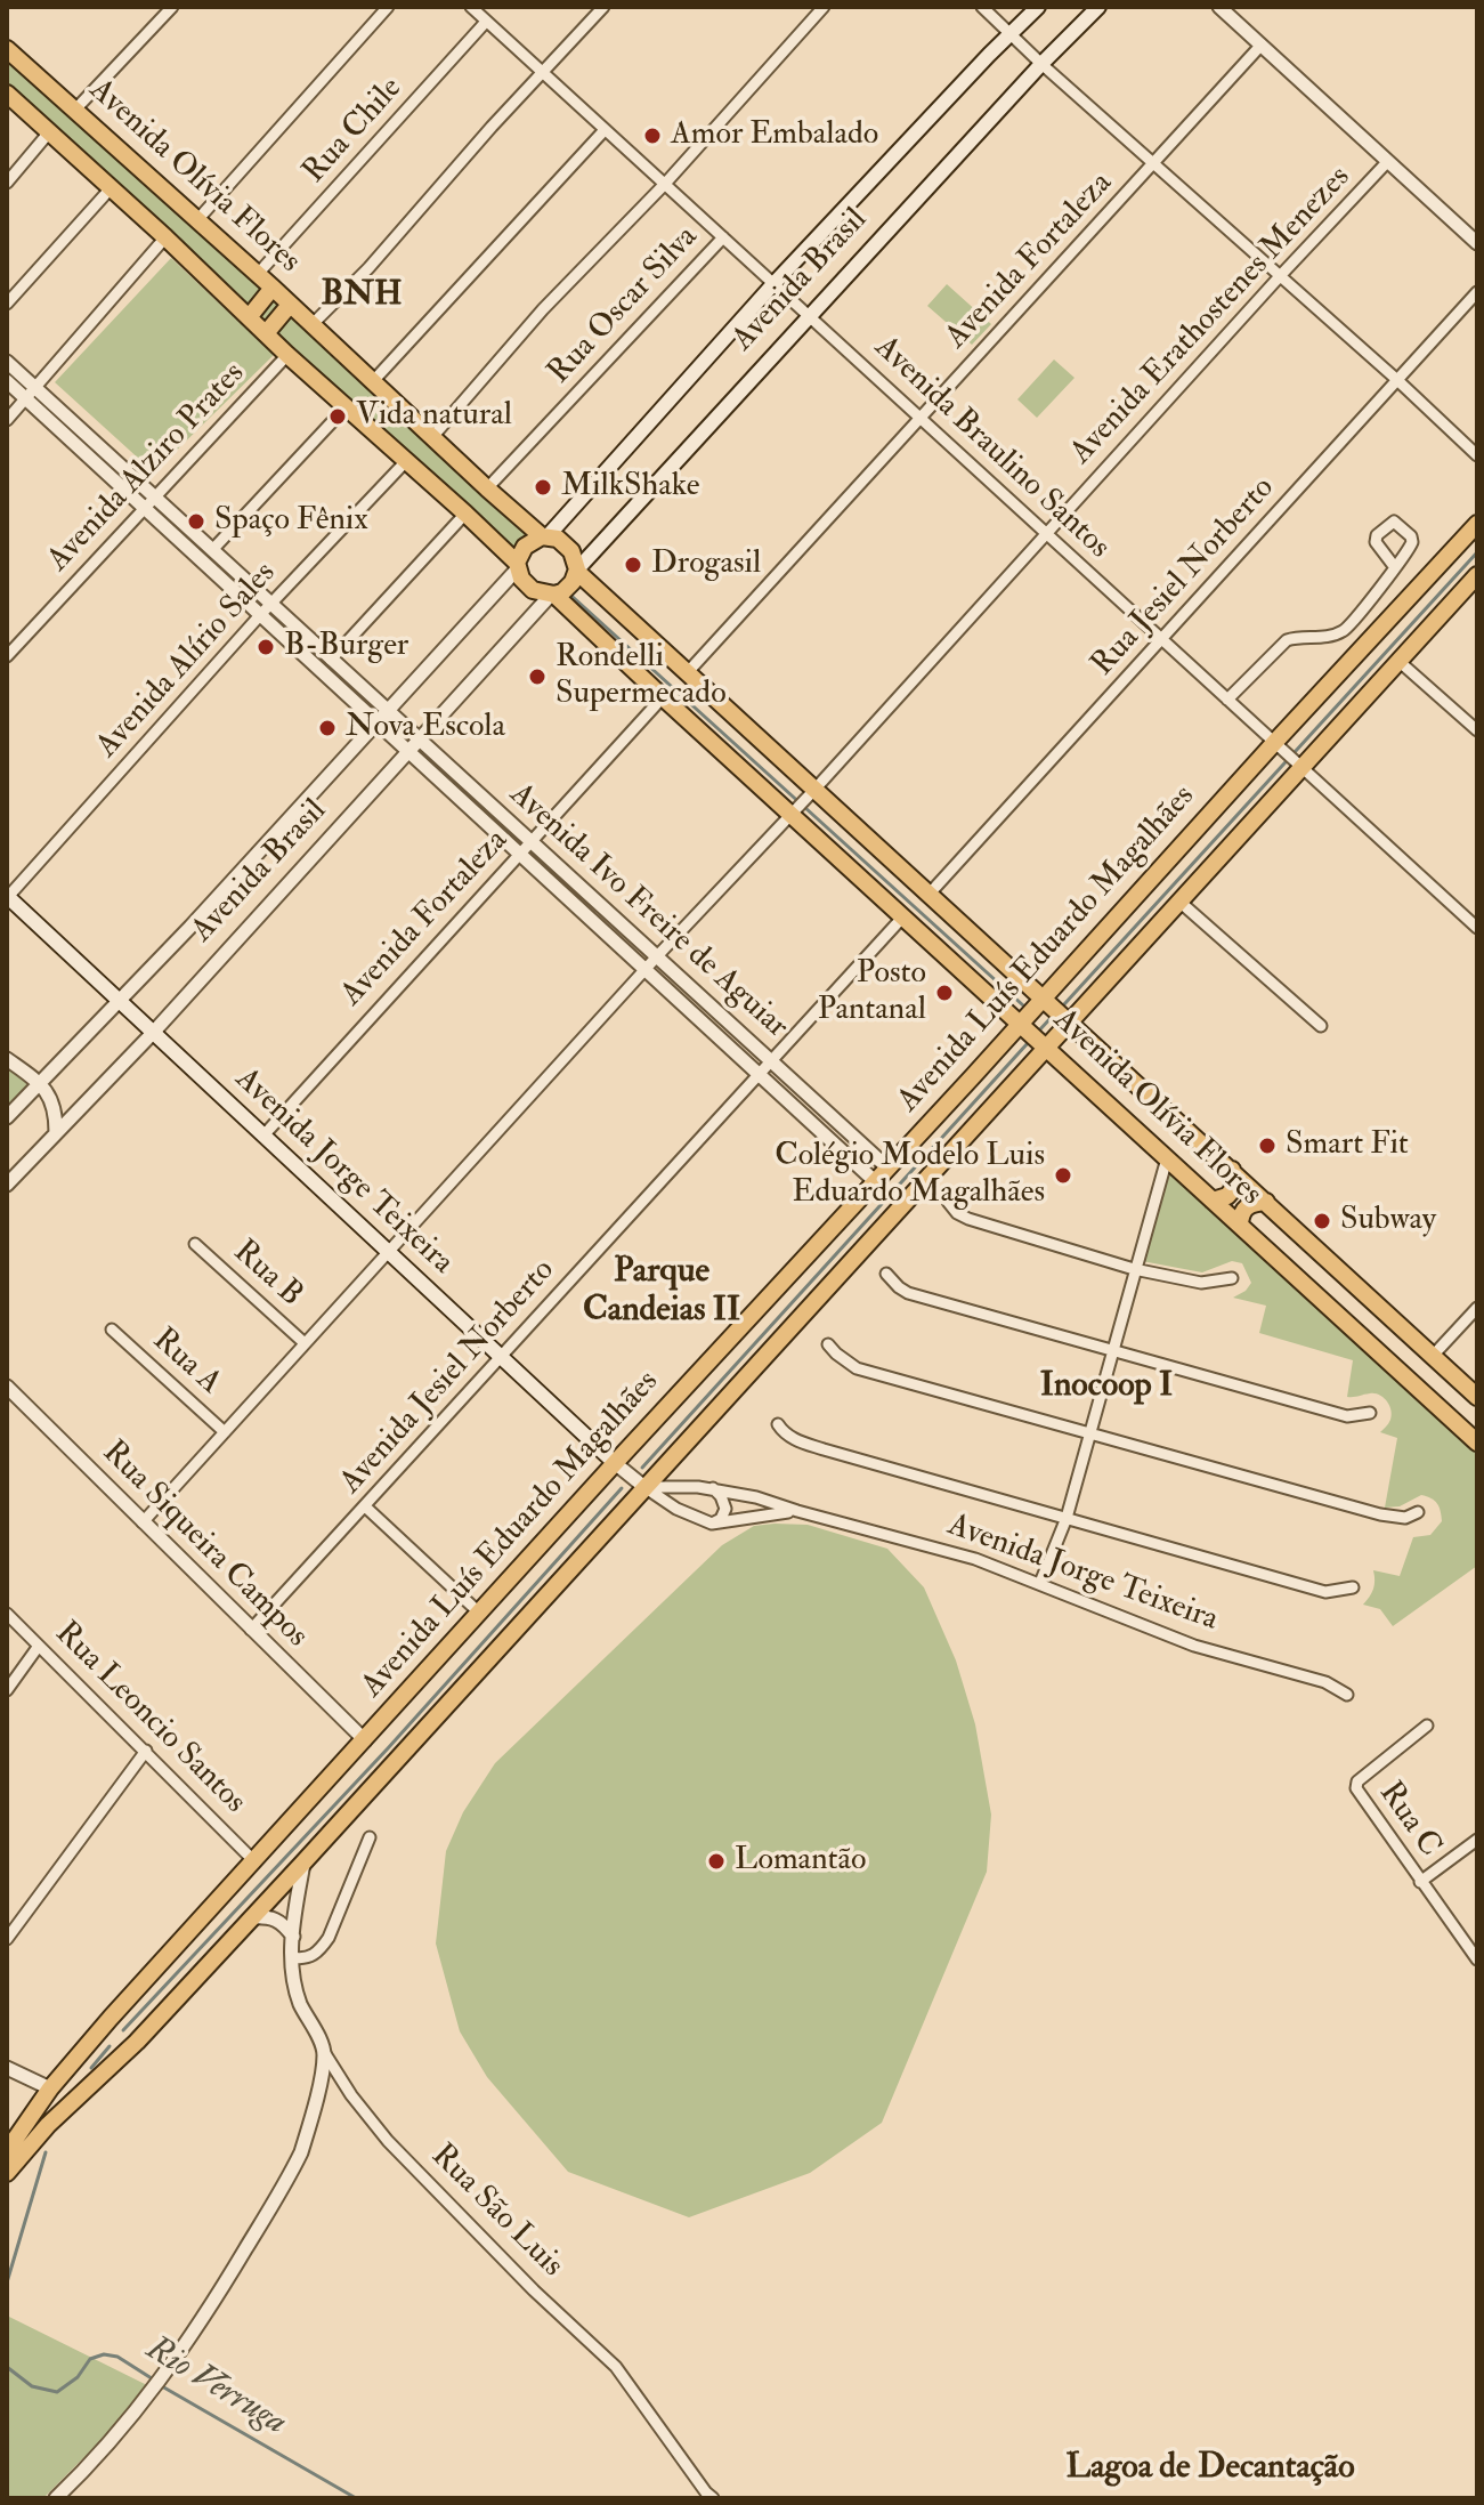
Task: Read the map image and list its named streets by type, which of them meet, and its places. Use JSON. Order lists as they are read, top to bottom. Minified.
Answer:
{"streets":{"main road":["Avenida Olívia Flores","Avenida Brasil","Avenida Luís Eduardo Magalhães","Avenida Jorge Teixeira"],"street":["Rua Chile","Avenida Fortaleza","Rua Oscar Silva","Avenida Erathostenes Menezes","Avenida Braulino Santos","Avenida Alziro Prates","Rua Jesiel Norberto","Avenida Alírio Sales","Avenida Ivo Freire de Aguiar","Rua B","Rua A","Avenida Jesiel Norberto","Rua Siqueira Campos","Rua Leoncio Santos","Rua C","Rua São Luis"]},"crossings":[["Rua Chile","Avenida Olívia Flores"],["Rua Chile","Avenida Braulino Santos"],["Avenida Olívia Flores","Avenida Fortaleza"],["Avenida Olívia Flores","Avenida Brasil"],["Avenida Olívia Flores","Rua Oscar Silva"],["Avenida Olívia Flores","Avenida Erathostenes Menezes"],["Avenida Olívia Flores","Avenida Alziro Prates"],["Avenida Olívia Flores","Rua Jesiel Norberto"],["Avenida Olívia Flores","Avenida Alírio Sales"],["Avenida Olívia Flores","Avenida Luís Eduardo Magalhães"],["Avenida Olívia Flores","Avenida Jesiel Norberto"],["Avenida Fortaleza","Avenida Braulino Santos"],["Avenida Fortaleza","Avenida Ivo Freire de Aguiar"],["Avenida Fortaleza","Avenida Jorge Teixeira"],["Avenida Brasil","Avenida Braulino Santos"],["Avenida Brasil","Avenida Ivo Freire de Aguiar"],["Avenida Brasil","Avenida Jorge Teixeira"],["Rua Oscar Silva","Avenida Braulino Santos"],["Avenida Erathostenes Menezes","Avenida Braulino Santos"],["Avenida Braulino Santos","Rua Jesiel Norberto"],["Avenida Braulino Santos","Avenida Luís Eduardo Magalhães"],["Avenida Alziro Prates","Avenida Ivo Freire de Aguiar"],["Avenida Alírio Sales","Avenida Ivo Freire de Aguiar"],["Avenida Alírio Sales","Avenida Jorge Teixeira"],["Avenida Ivo Freire de Aguiar","Avenida Luís Eduardo Magalhães"],["Avenida Ivo Freire de Aguiar","Avenida Jesiel Norberto"],["Avenida Luís Eduardo Magalhães","Avenida Jorge Teixeira"],["Avenida Luís Eduardo Magalhães","Rua Siqueira Campos"],["Avenida Luís Eduardo Magalhães","Rua Leoncio Santos"],["Avenida Luís Eduardo Magalhães","Rua São Luis"],["Avenida Jorge Teixeira","Avenida Jesiel Norberto"],["Avenida Jesiel Norberto","Rua Siqueira Campos"]],"districts":["BNH","Parque Candeias II","Inocoop I","Lagoa de Decantação"],"water":["Rio Verruga"],"places":["Amor Embalado","Vida natural","MilkShake","Spaço Fênix","Drogasil","B-Burger","Rondelli Supermecado","Nova Escola","Posto Pantanal","Smart Fit","Colégio Modelo Luis Eduardo Magalhães","Subway","Lomantão"]}
